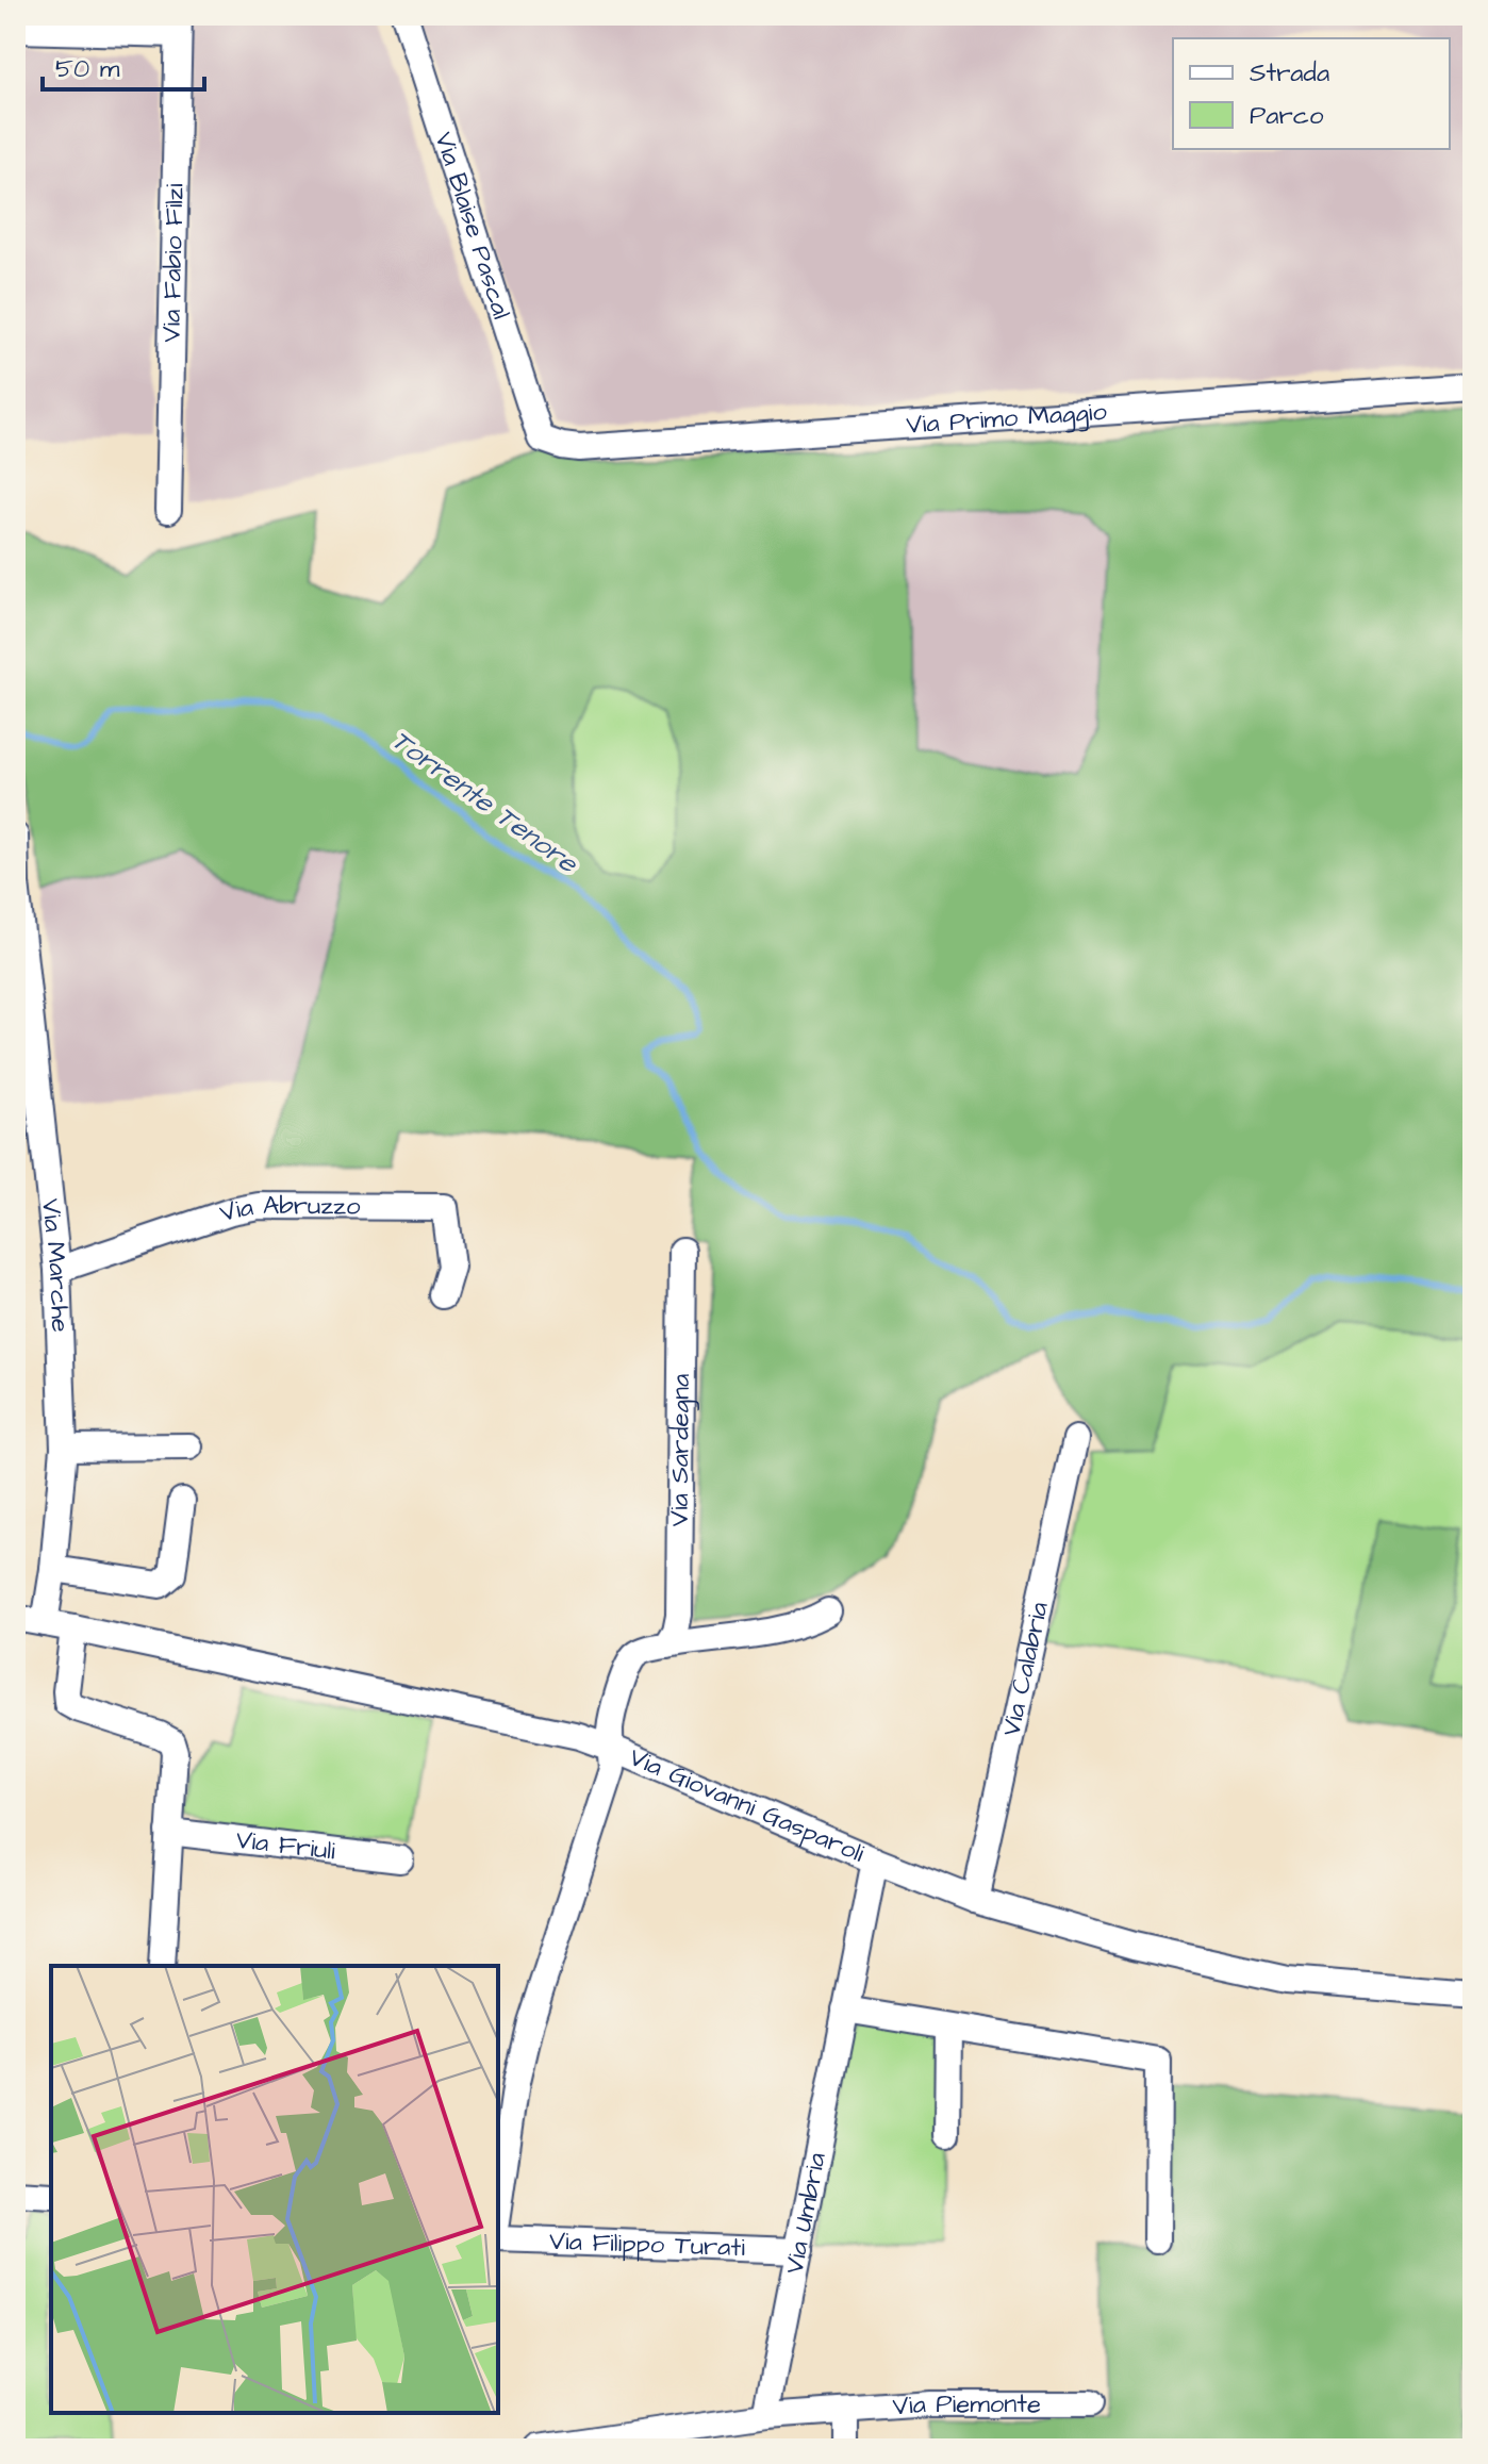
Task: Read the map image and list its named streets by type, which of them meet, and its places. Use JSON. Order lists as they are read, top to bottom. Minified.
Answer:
{"streets":{"street":["Via Blaise Pascal","Via Fabio Filzi","Via Primo Maggio","Via Abruzzo","Via Marche","Via Sardegna","Via Calabria","Via Giovanni Gasparoli","Via Friuli","Via Umbria","Via Filippo Turati","Via Piemonte"]},"crossings":[["Via Blaise Pascal","Via Primo Maggio"],["Via Abruzzo","Via Marche"],["Via Marche","Via Giovanni Gasparoli"],["Via Calabria","Via Giovanni Gasparoli"],["Via Giovanni Gasparoli","Via Umbria"],["Via Umbria","Via Filippo Turati"],["Via Umbria","Via Piemonte"]],"water":["Torrente Tenore"],"legend":["Strada","Parco"],"scale_bar":"50 m"}
